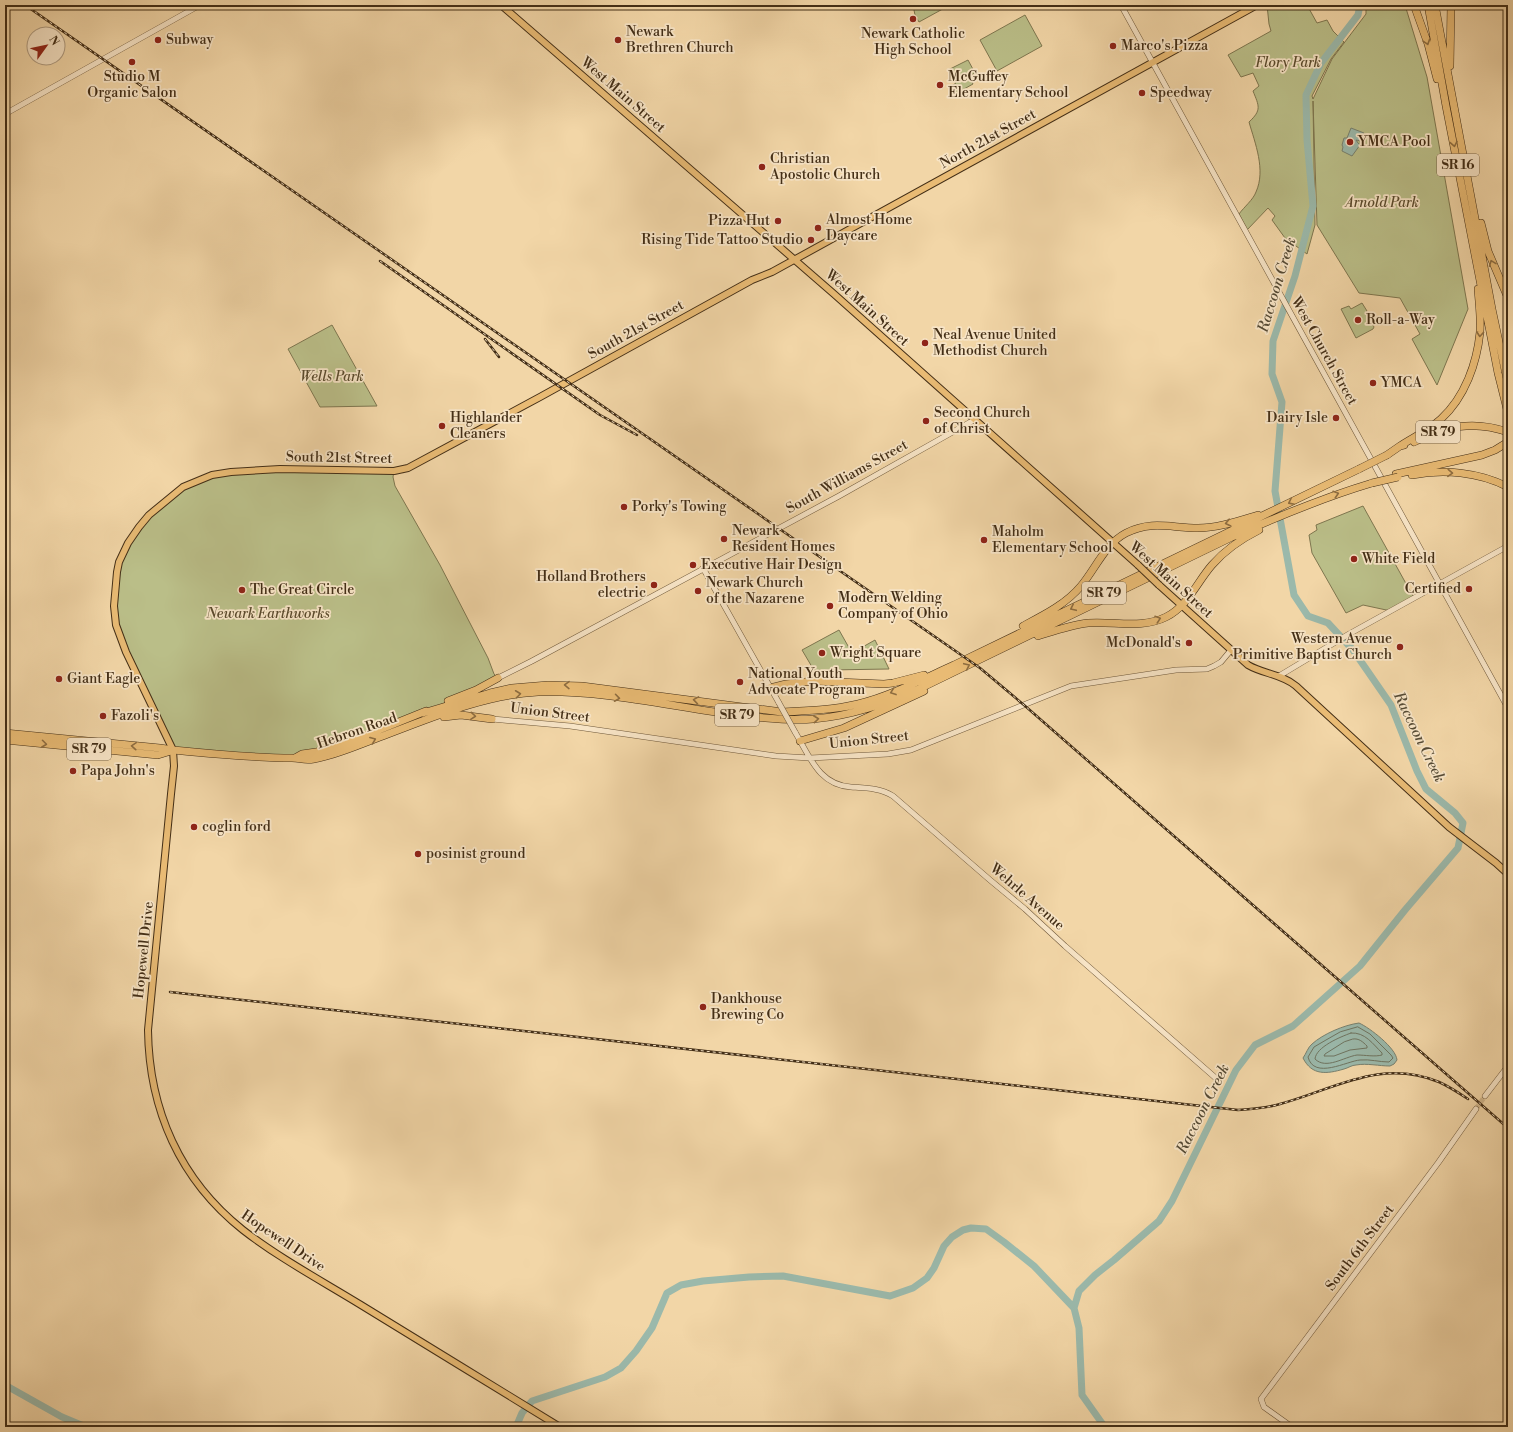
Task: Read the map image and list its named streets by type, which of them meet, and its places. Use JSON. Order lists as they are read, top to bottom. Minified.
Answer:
{"streets":{"highway":["SR 16","SR 79","Hebron Road"],"main road":["West Main Street","North 21st Street","South 21st Street","Hopewell Drive"],"street":["West Church Street","South Williams Street","Union Street","Wehrle Avenue","South 6th Street"]},"crossings":[["West Main Street","North 21st Street"],["West Main Street","South 21st Street"],["West Main Street","South Williams Street"],["West Main Street","Union Street"],["North 21st Street","South 21st Street"],["North 21st Street","West Church Street"],["South 21st Street","Hebron Road"],["South 21st Street","Hopewell Drive"],["SR 79","Hebron Road"],["South Williams Street","Wehrle Avenue"],["Union Street","Wehrle Avenue"],["Hebron Road","Hopewell Drive"]],"water":["Raccoon Creek"],"parks":["Flory Park","Arnold Park","Wells Park","Newark Earthworks"],"places":["Newark Catholic High School","Subway","Newark Brethren Church","Marco's Pizza","Studio M Organic Salon","McGuffey Elementary School","Speedway","YMCA Pool","Christian Apostolic Church","Pizza Hut","Almost Home Daycare","Rising Tide Tattoo Studio","Roll-a-Way","Neal Avenue United Methodist Church","YMCA","Dairy Isle","Second Church of Christ","Highlander Cleaners","Porky's Towing","Newark Resident Homes","Maholm Elementary School","White Field","Executive Hair Design","Holland Brothers electric","Certified","The Great Circle","Newark Church of the Nazarene","Modern Welding Company of Ohio","McDonald's","Western Avenue Primitive Baptist Church","Wright Square","Giant Eagle","National Youth Advocate Program","Fazoli's","Papa John's","coglin ford","posinist ground","Dankhouse Brewing Co"],"north":"top right"}
